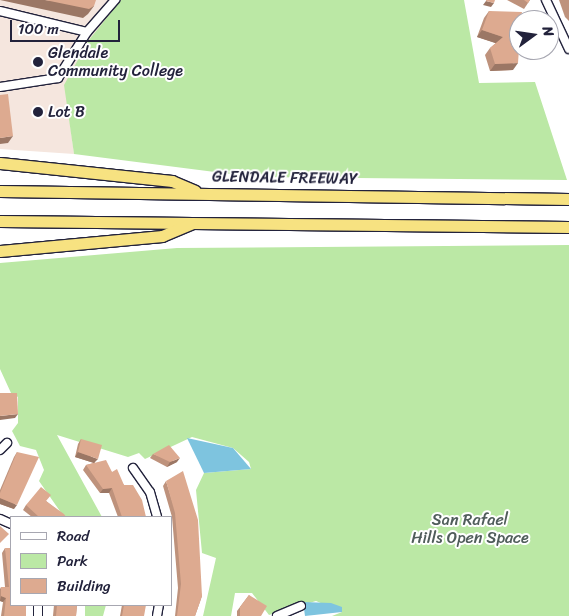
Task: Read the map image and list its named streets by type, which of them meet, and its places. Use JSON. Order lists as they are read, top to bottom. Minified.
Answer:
{"streets":{"highway":["GLENDALE FREEWAY"]},"parks":["San Rafael Hills Open Space"],"places":["Glendale Community College","Lot B"],"legend":["Road","Park","Building"],"scale_bar":"100 m","north":"right"}
